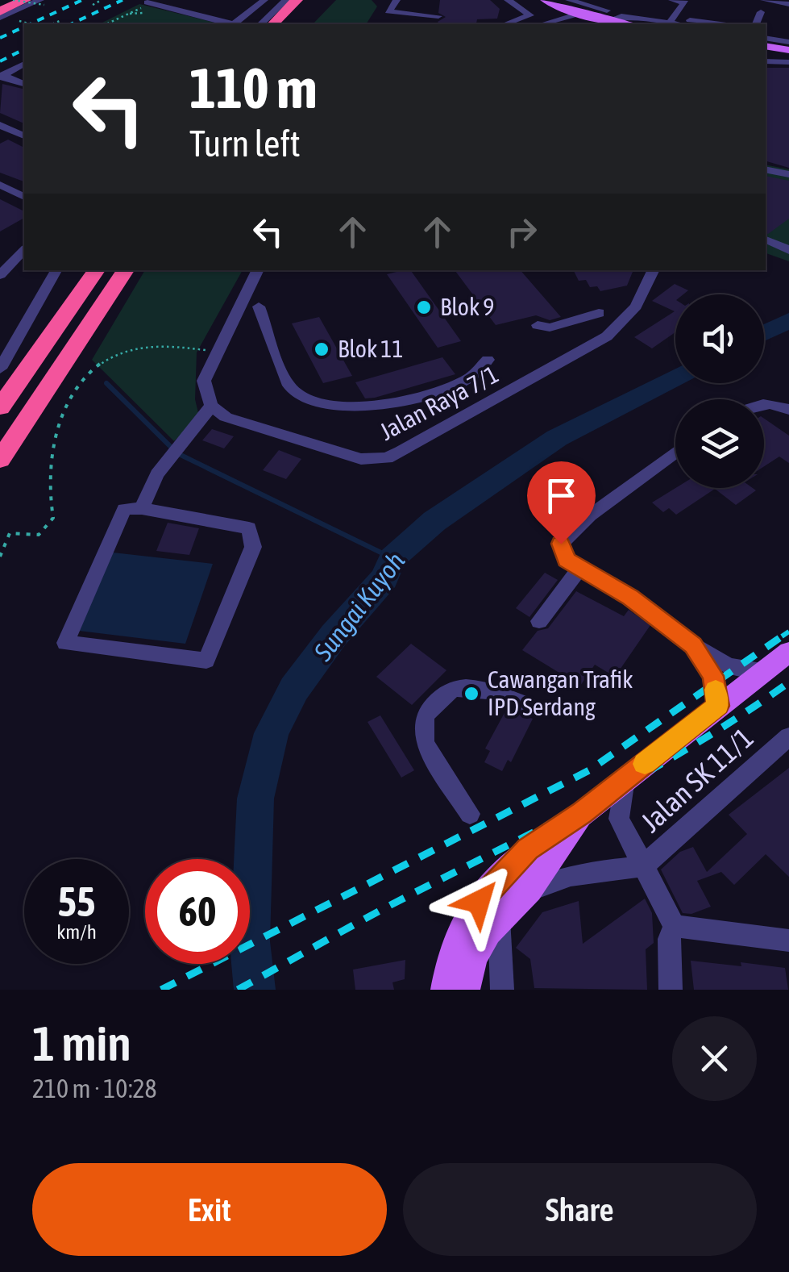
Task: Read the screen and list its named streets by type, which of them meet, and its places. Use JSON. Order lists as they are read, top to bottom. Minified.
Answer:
{"streets":{"street":["Jalan Raya 7/1","Jalan SK 11/1"]},"water":["Sungai Kuyoh"],"places":["Blok 9","Blok 11","Cawangan Trafik IPD Serdang"],"page":{"turn":["110 m","Turn left"],"speed":"55 km/h","limit":"60","heading":["1 min","210 m · 10:28"],"buttons":["Exit","Share"]}}
